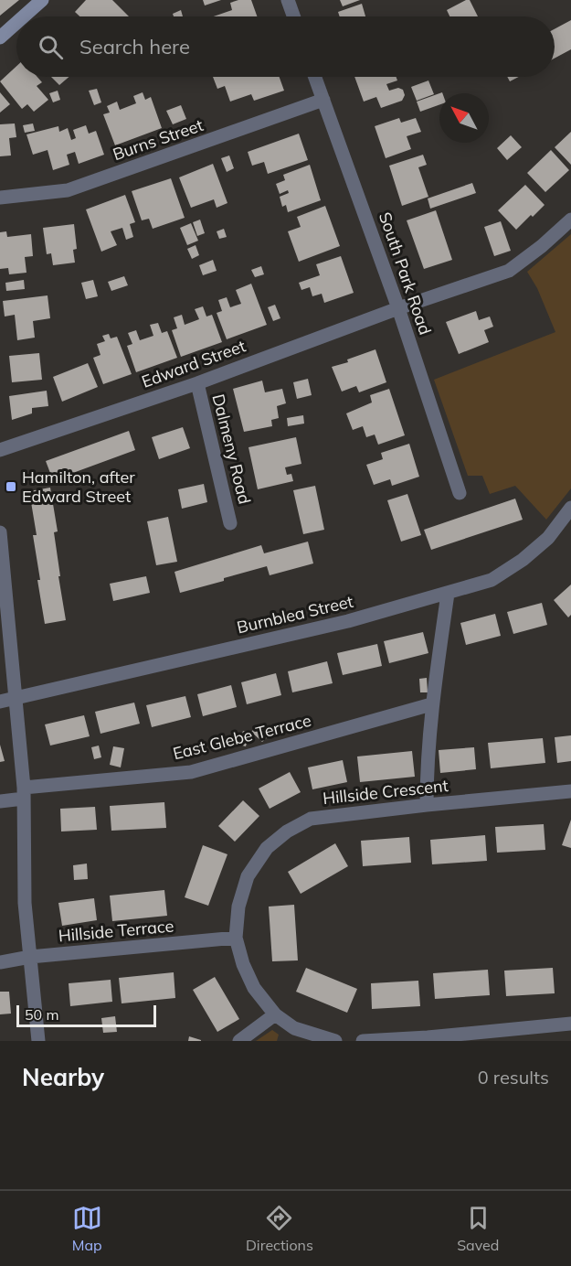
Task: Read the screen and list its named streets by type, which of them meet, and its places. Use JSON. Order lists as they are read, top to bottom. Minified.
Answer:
{"streets":{"street":["Burns Street","South Park Road","Edward Street","Dalmeny Road","Burnblea Street","East Glebe Terrace","Hillside Crescent","Hillside Terrace"]},"crossings":[["Burns Street","South Park Road"],["South Park Road","Edward Street"],["Edward Street","Dalmeny Road"],["Hillside Crescent","Hillside Terrace"]],"places":{"transit":["Hamilton, after Edward Street"]},"scale_bar":"50 m","north":"top left","page":{"search":"Search here","scale":"50 m","heading":["Nearby","0 results"],"nav":["Map","Directions","Saved"]}}
